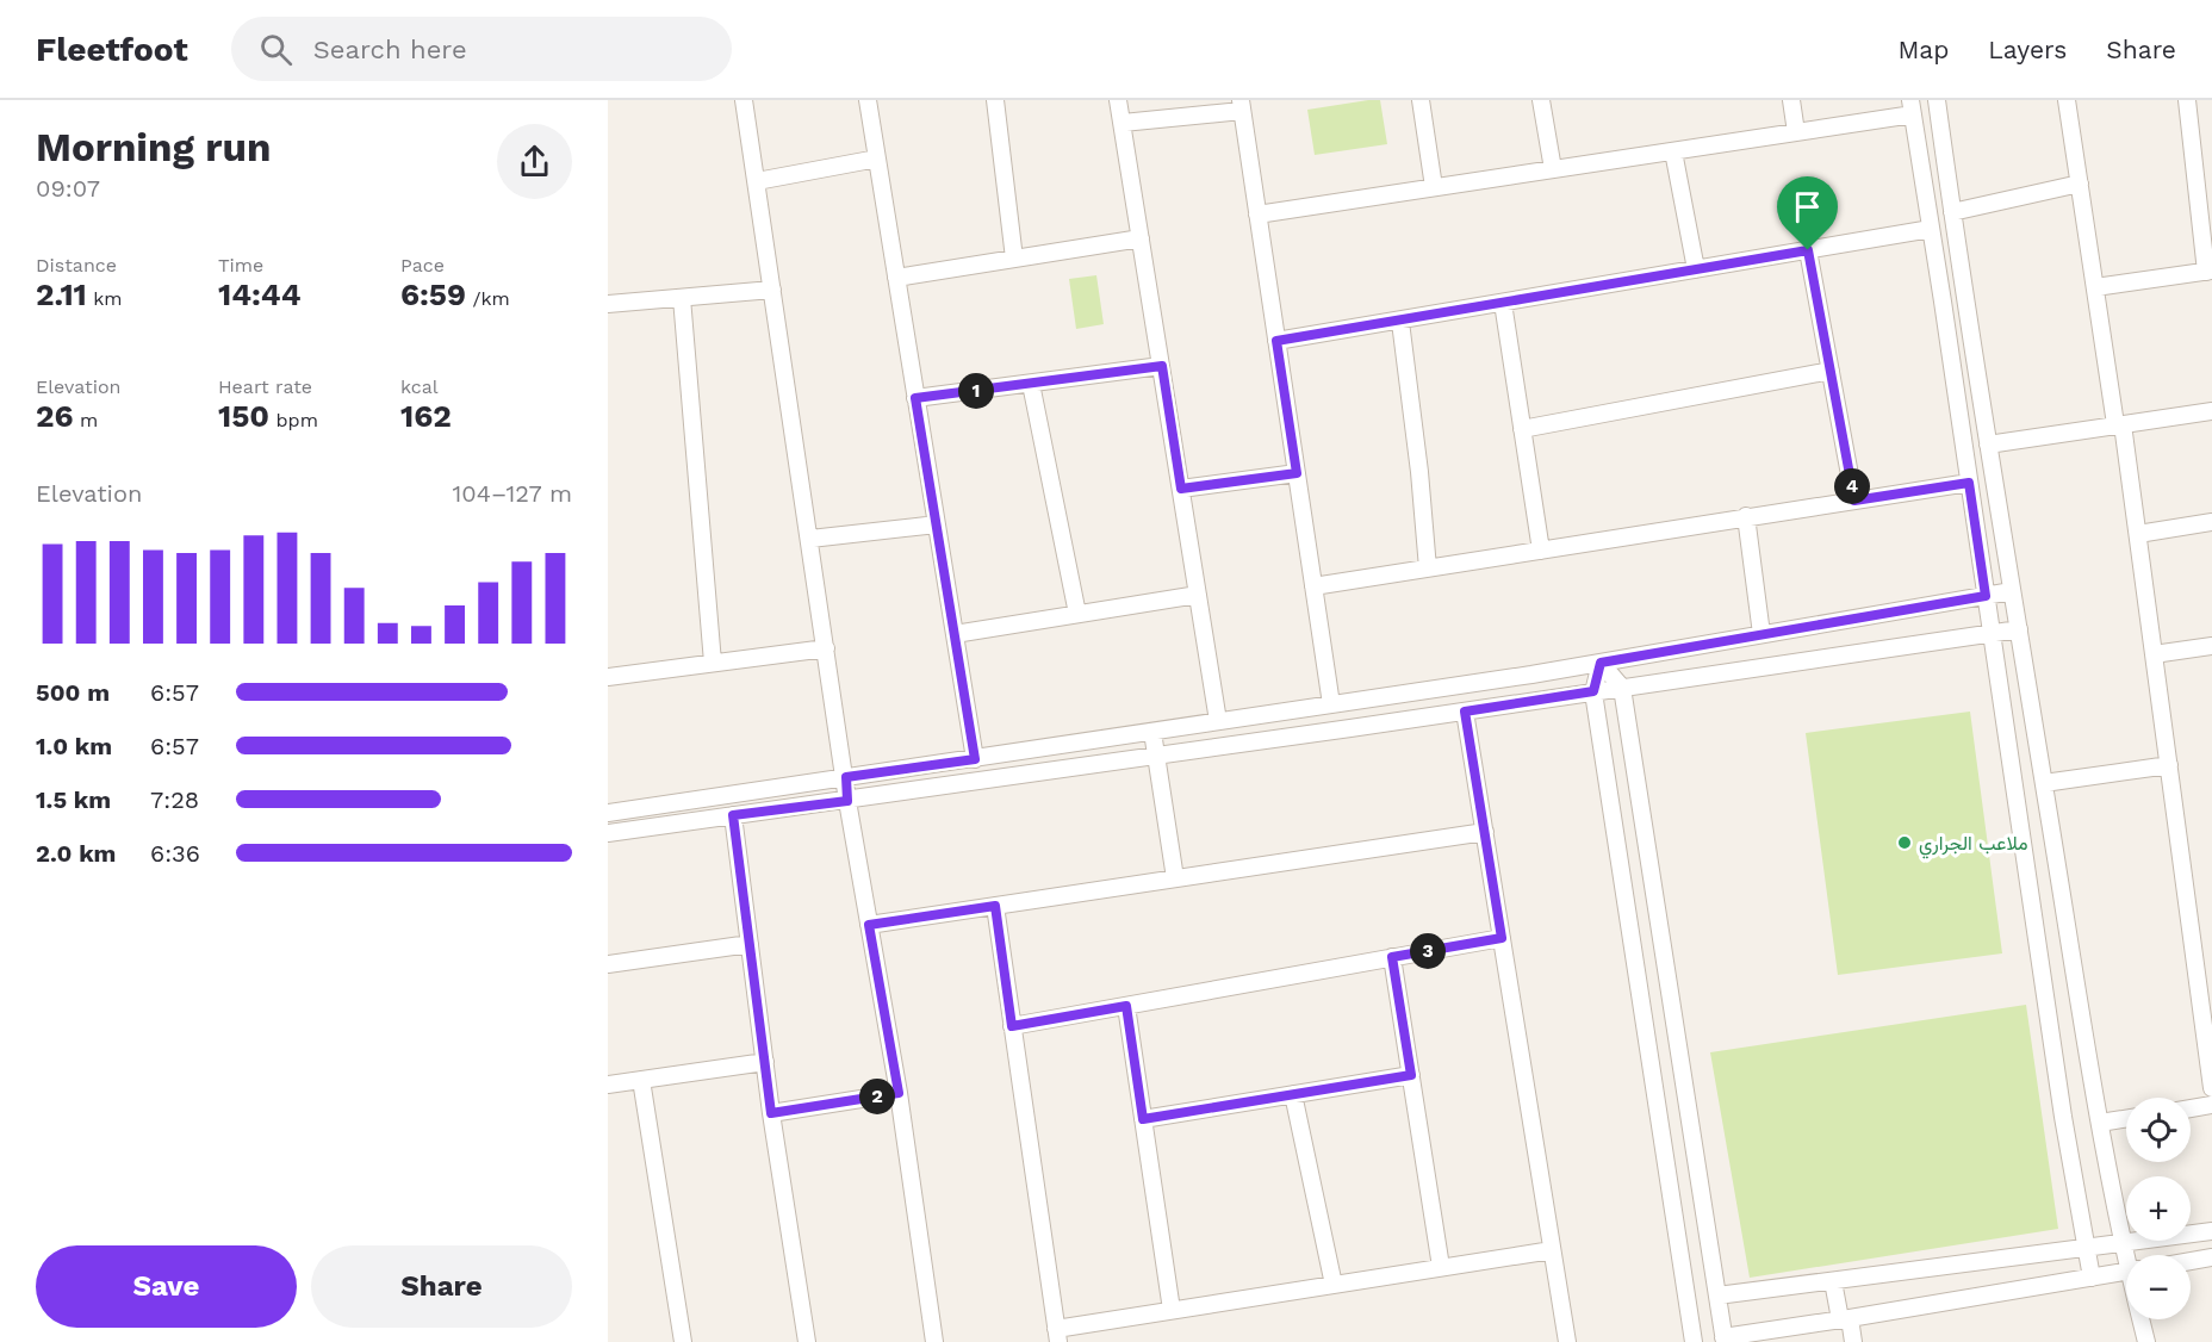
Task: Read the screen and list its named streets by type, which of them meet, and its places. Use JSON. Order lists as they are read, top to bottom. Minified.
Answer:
{"places":["ملاعب الجراري"],"page":{"header":"Fleetfoot","search":"Search here","nav":["Map","Layers","Share"],"heading":["Morning run","09:07"],"stats":[["Distance","2.11 km"],["Time","14:44"],["Pace","6:59 /km"],["Elevation","26 m"],["Heart rate","150 bpm"],["kcal","162"]],"pins":["1","4","3","2"],"chart":["Elevation","104–127 m"],"list":[{"name":"500 m","note":"6:57"},{"name":"1.0 km","note":"6:57"},{"name":"1.5 km","note":"7:28"},{"name":"2.0 km","note":"6:36"}],"map_buttons":["+","−"],"buttons":["Save","Share"]}}
